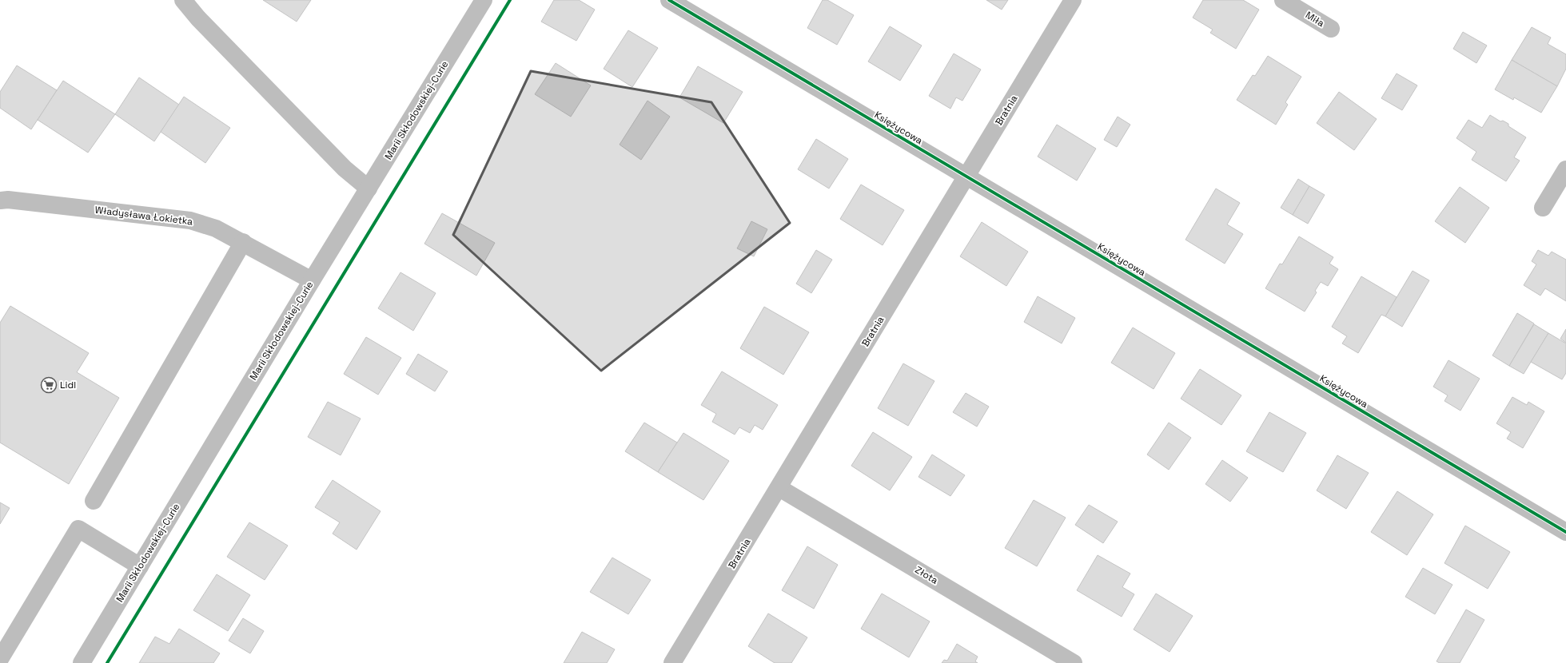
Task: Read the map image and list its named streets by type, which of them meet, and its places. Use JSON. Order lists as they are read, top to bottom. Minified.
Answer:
{"streets":{"street":["Miła","Marii Skłodowskiej-Curie","Bratnia","Księżycowa","Władysława Łokietka","Złota"]},"crossings":[["Marii Skłodowskiej-Curie","Władysława Łokietka"],["Bratnia","Księżycowa"],["Bratnia","Złota"]],"places":{"supermarket":["Lidl"]}}
